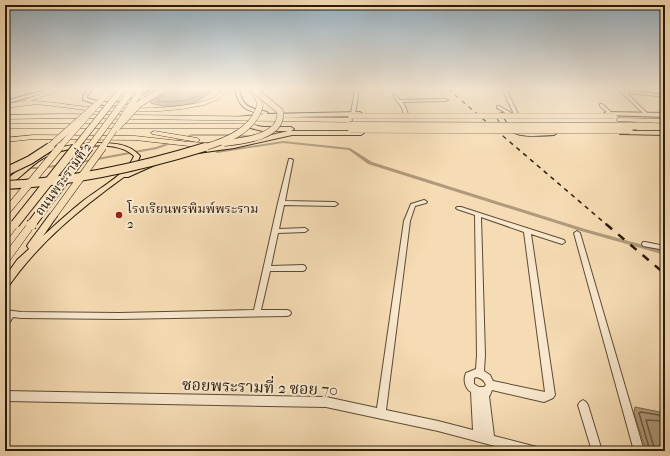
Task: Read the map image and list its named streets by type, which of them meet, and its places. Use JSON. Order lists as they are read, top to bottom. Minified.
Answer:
{"streets":{"highway":["ถนนพระรามที่ 2"],"street":["ซอยพระรามที่ 2 ซอย 70"]},"places":["โรงเรียนพรพิมพ์พระราม 2"]}
